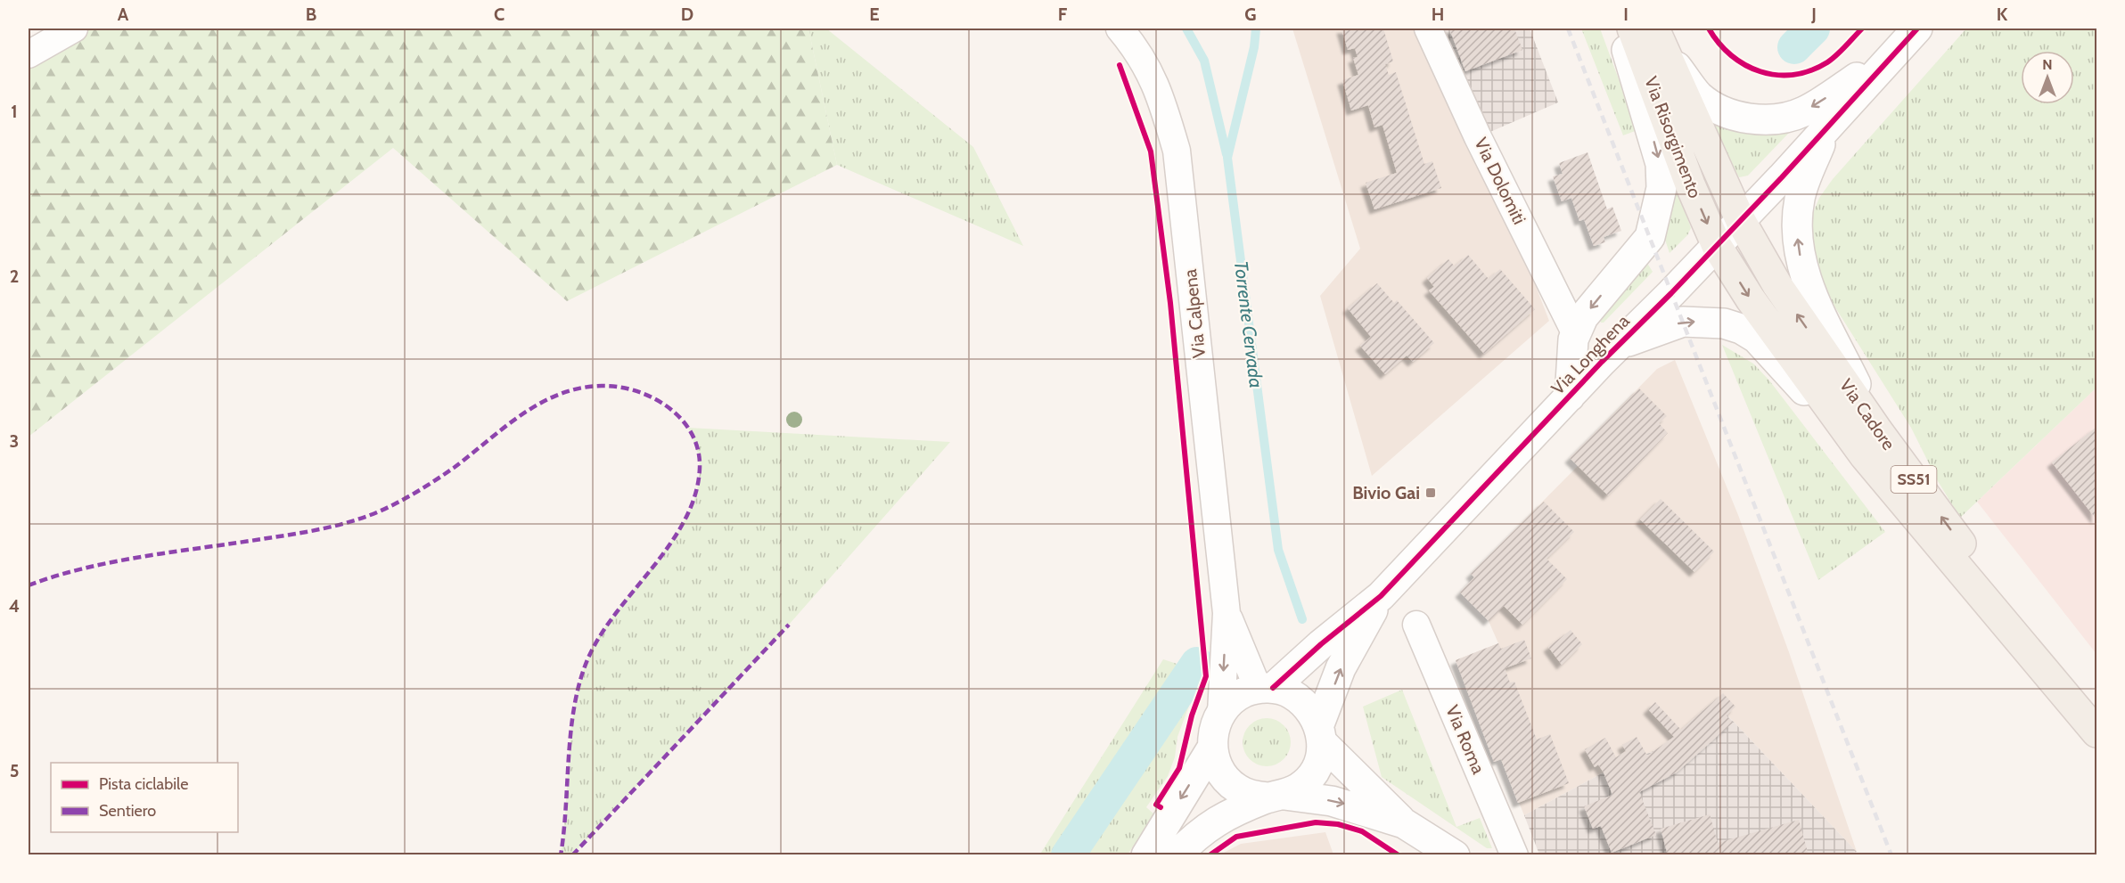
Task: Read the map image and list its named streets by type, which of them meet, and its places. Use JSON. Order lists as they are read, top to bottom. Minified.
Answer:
{"streets":{"main road":["Via Risorgimento","Via Cadore","SS51"],"street":["Via Dolomiti","Via Calpena","Via Longhena","Via Roma"]},"crossings":[["Via Risorgimento","Via Dolomiti"],["Via Risorgimento","Via Longhena"],["Via Risorgimento","Via Cadore"],["Via Calpena","Via Longhena"],["Via Longhena","Via Cadore"]],"one_way":["Via Risorgimento"],"water":["Torrente Cervada"],"places":{"transit":["Bivio Gai"]},"legend":["Pista ciclabile","Sentiero"],"north":"top","grid":{"columns":["A","B","C","D","E","F","G","H","I","J","K"],"rows":["1","2","3","4","5"]}}
